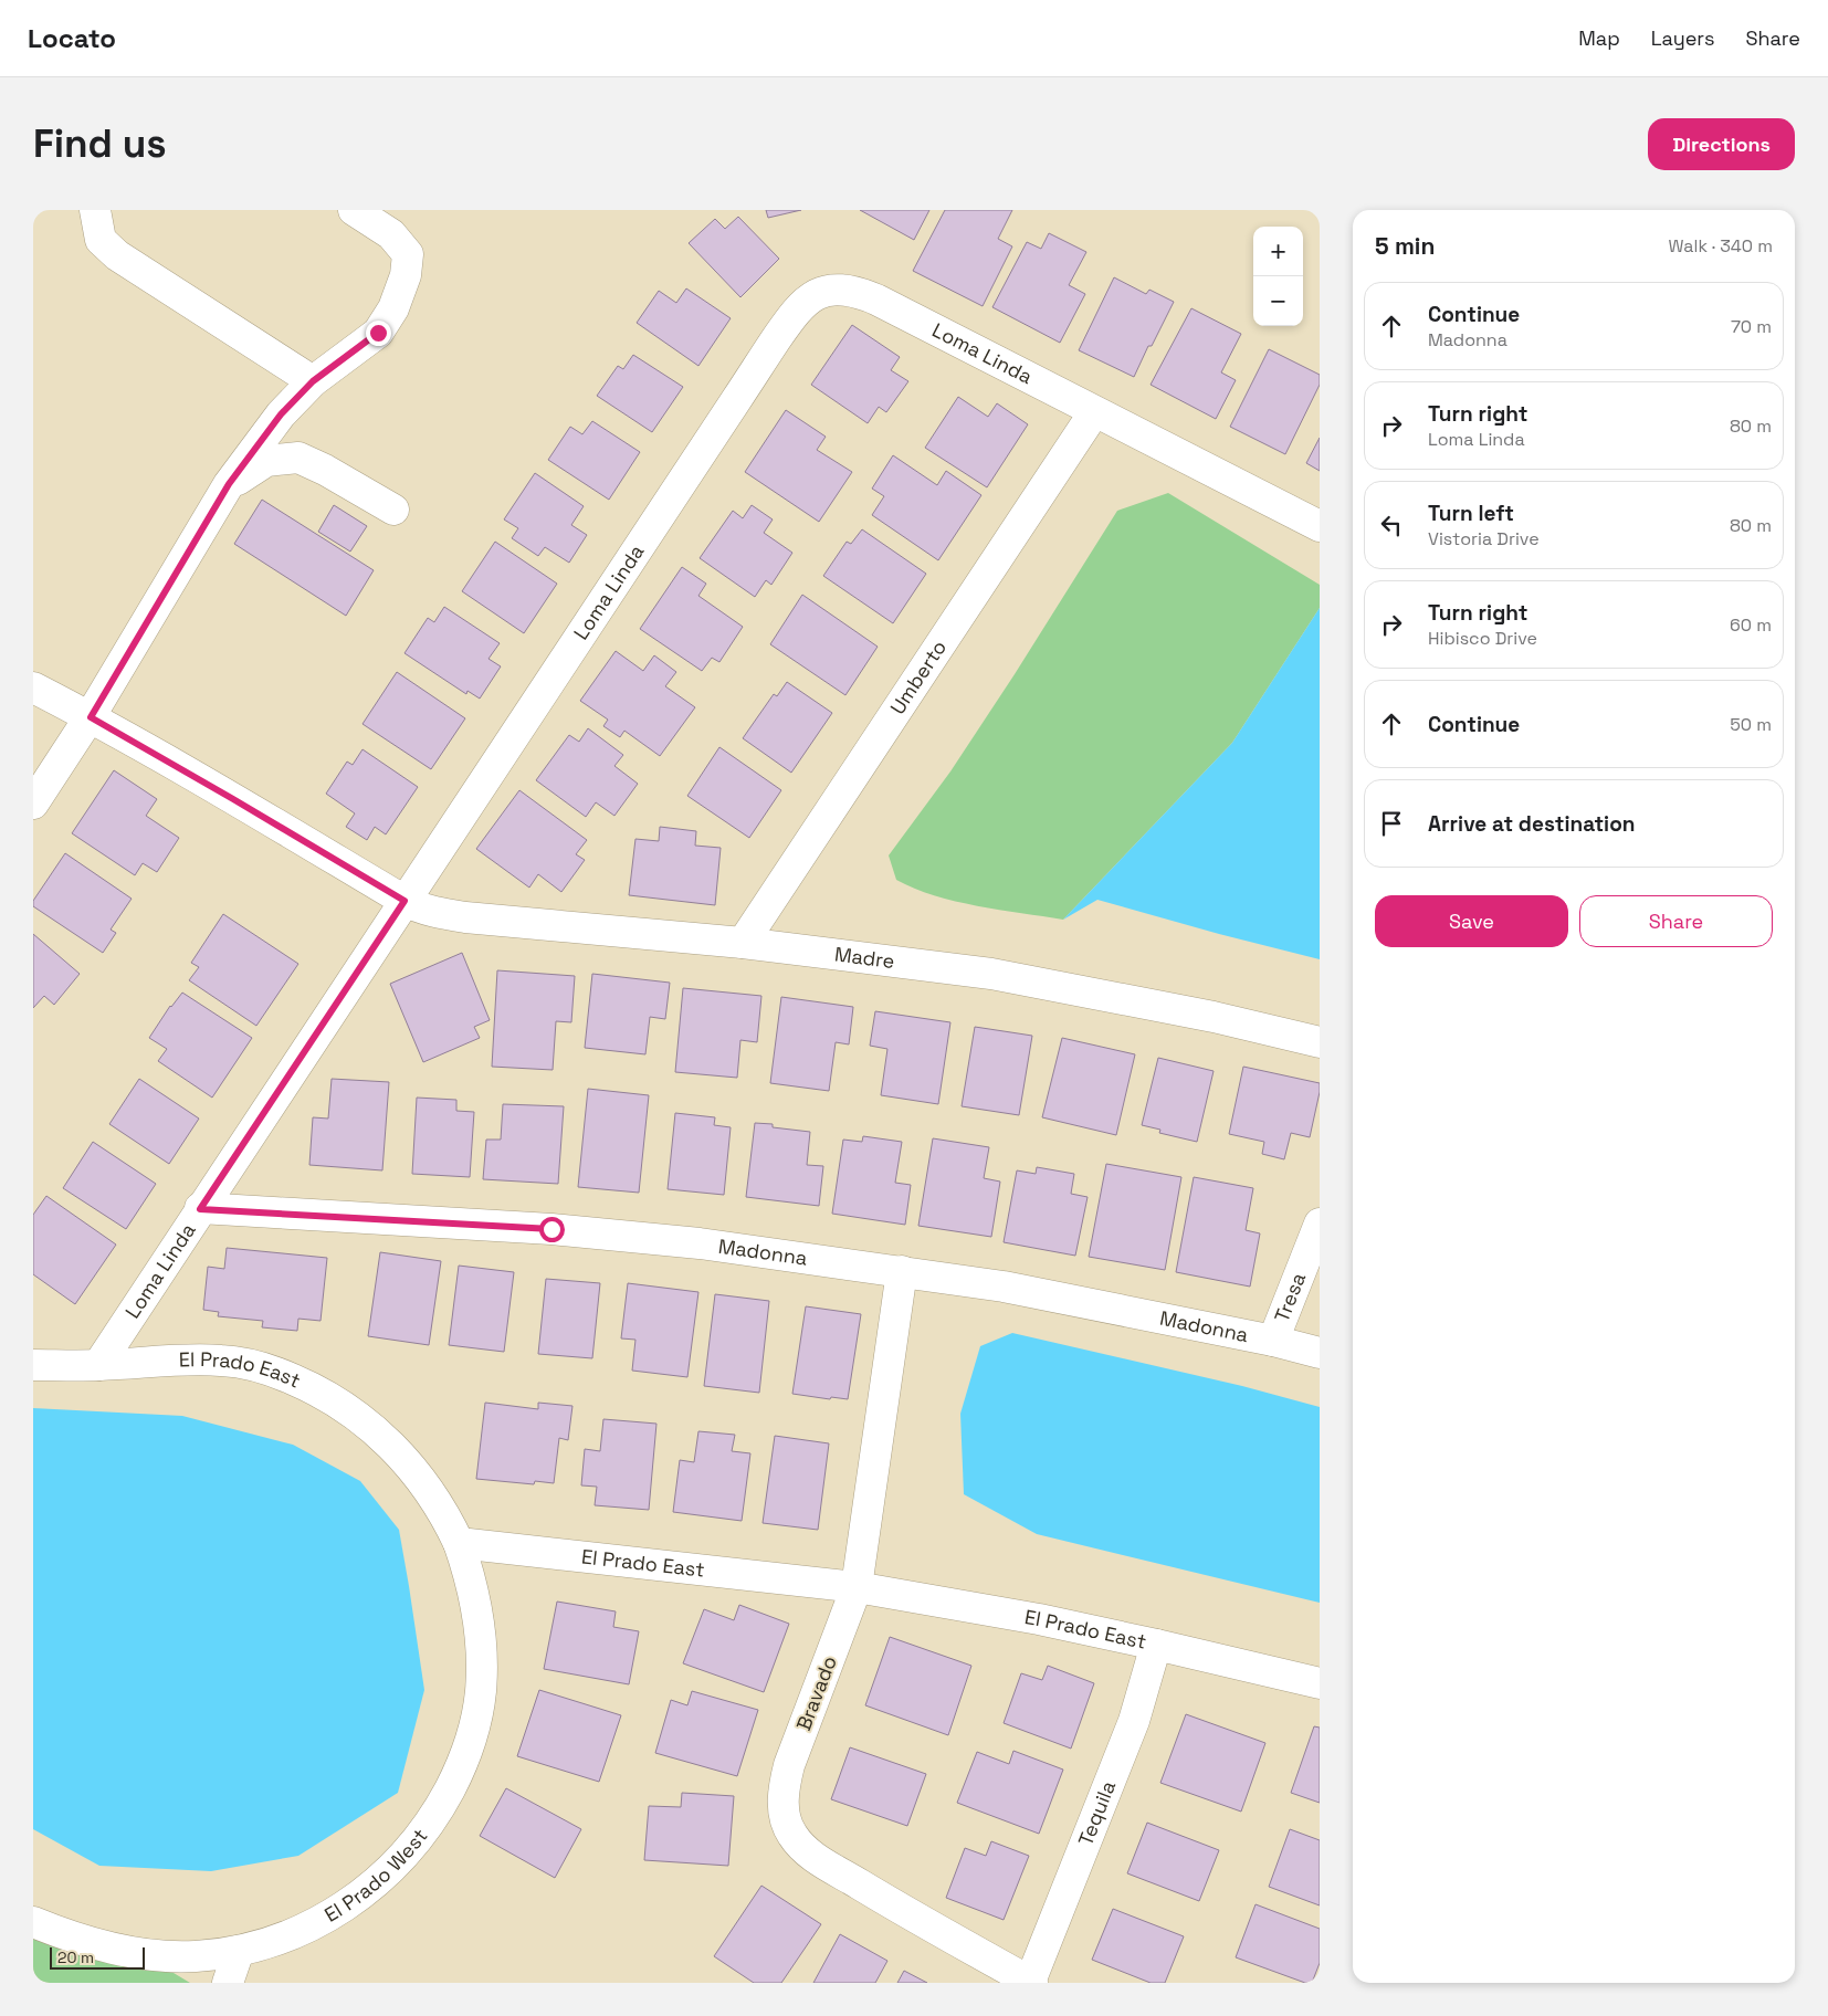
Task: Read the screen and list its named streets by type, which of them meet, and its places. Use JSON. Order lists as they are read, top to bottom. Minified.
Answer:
{"streets":{"street":["Loma Linda","Umberto","Madre","Madonna","Tresa","El Prado East","Bravado","Tequila","El Prado West"]},"crossings":[["Loma Linda","Umberto"],["Loma Linda","Madre"],["Loma Linda","Madonna"],["Loma Linda","El Prado East"],["Umberto","Madre"],["Madonna","Tresa"],["Madonna","Bravado"],["El Prado East","Bravado"],["El Prado East","Tequila"],["El Prado East","El Prado West"],["Bravado","Tequila"]],"scale_bar":"20 m","page":{"header":"Locato","nav":["Map","Layers","Share"],"buttons":["Directions",["Save","Share"]],"title":"Find us","heading":["5 min","Walk · 340 m"],"map_buttons":["+","−"],"list":[["Continue","Madonna","70 m"],["Turn right","Loma Linda","80 m"],["Turn left","Vistoria Drive","80 m"],["Turn right","Hibisco Drive","60 m"],["Continue","50 m"],"Arrive at destination"],"scale":"20 m"}}
